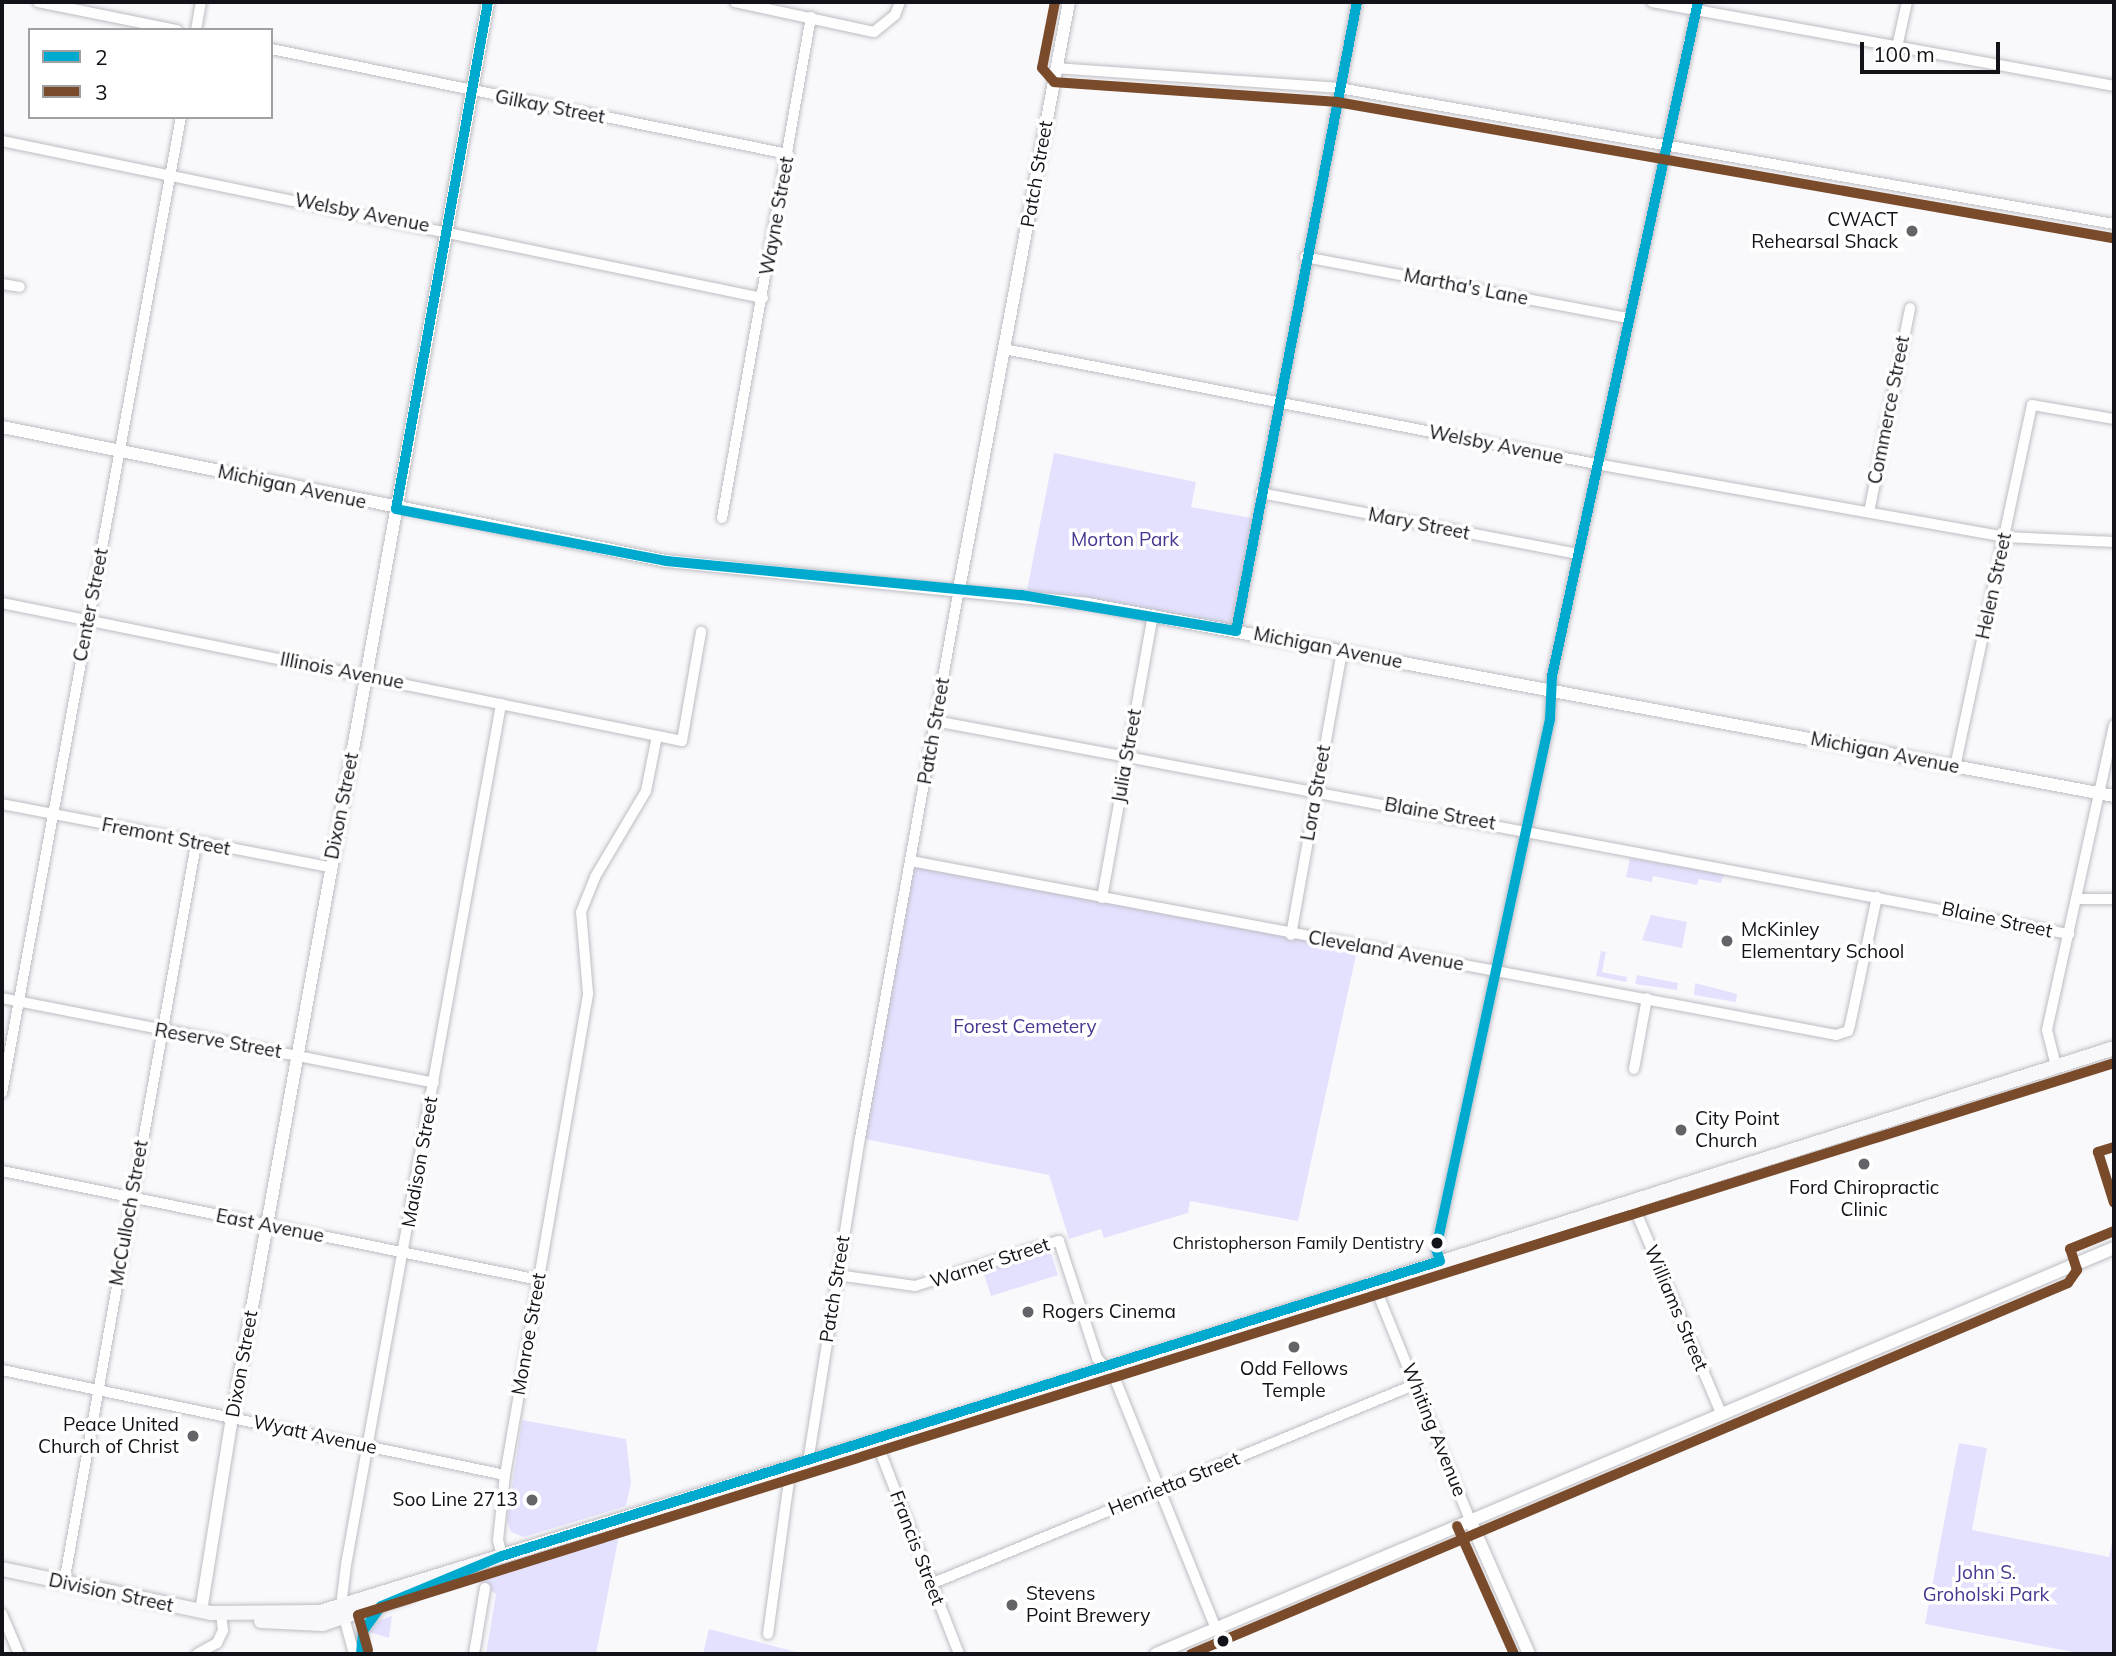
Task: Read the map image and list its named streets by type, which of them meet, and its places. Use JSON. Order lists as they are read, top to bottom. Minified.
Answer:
{"streets":{"main road":["Division Street"],"street":["Gilkay Street","Patch Street","Welsby Avenue","Wayne Street","Martha's Lane","Commerce Street","Michigan Avenue","Mary Street","Helen Street","Center Street","Illinois Avenue","Julia Street","Lora Street","Dixon Street","Blaine Street","Fremont Street","Cleveland Avenue","Reserve Street","Madison Street","McCulloch Street","East Avenue","Warner Street","Williams Street","Monroe Street","Whiting Avenue","Wyatt Avenue","Henrietta Street","Francis Street"]},"crossings":[["Gilkay Street","Wayne Street"],["Gilkay Street","Dixon Street"],["Patch Street","Welsby Avenue"],["Patch Street","Michigan Avenue"],["Patch Street","Blaine Street"],["Patch Street","Cleveland Avenue"],["Patch Street","Warner Street"],["Welsby Avenue","Wayne Street"],["Welsby Avenue","Commerce Street"],["Welsby Avenue","Helen Street"],["Welsby Avenue","Center Street"],["Welsby Avenue","Dixon Street"],["Michigan Avenue","Helen Street"],["Michigan Avenue","Center Street"],["Michigan Avenue","Julia Street"],["Michigan Avenue","Lora Street"],["Michigan Avenue","Dixon Street"],["Center Street","Illinois Avenue"],["Center Street","Fremont Street"],["Center Street","Reserve Street"],["Illinois Avenue","Dixon Street"],["Illinois Avenue","Madison Street"],["Illinois Avenue","Monroe Street"],["Julia Street","Blaine Street"],["Julia Street","Cleveland Avenue"],["Lora Street","Blaine Street"],["Lora Street","Cleveland Avenue"],["Dixon Street","Fremont Street"],["Dixon Street","Reserve Street"],["Dixon Street","East Avenue"],["Dixon Street","Wyatt Avenue"],["Dixon Street","Division Street"],["Blaine Street","Cleveland Avenue"],["Fremont Street","McCulloch Street"],["Reserve Street","Madison Street"],["Reserve Street","McCulloch Street"],["Madison Street","East Avenue"],["Madison Street","Wyatt Avenue"],["Madison Street","Division Street"],["McCulloch Street","East Avenue"],["McCulloch Street","Wyatt Avenue"],["McCulloch Street","Division Street"],["East Avenue","Monroe Street"],["Monroe Street","Wyatt Avenue"],["Whiting Avenue","Henrietta Street"],["Henrietta Street","Francis Street"]],"parks":["Morton Park","Forest Cemetery","John S. Groholski Park"],"places":["CWACT Rehearsal Shack","McKinley Elementary School","City Point Church","Ford Chiropractic Clinic","Christopherson Family Dentistry","Rogers Cinema","Odd Fellows Temple","Peace United Church of Christ","Soo Line 2713","Stevens Point Brewery"],"lines":["transit line 2","transit line 3"],"legend":["2","3"],"scale_bar":"100 m"}
